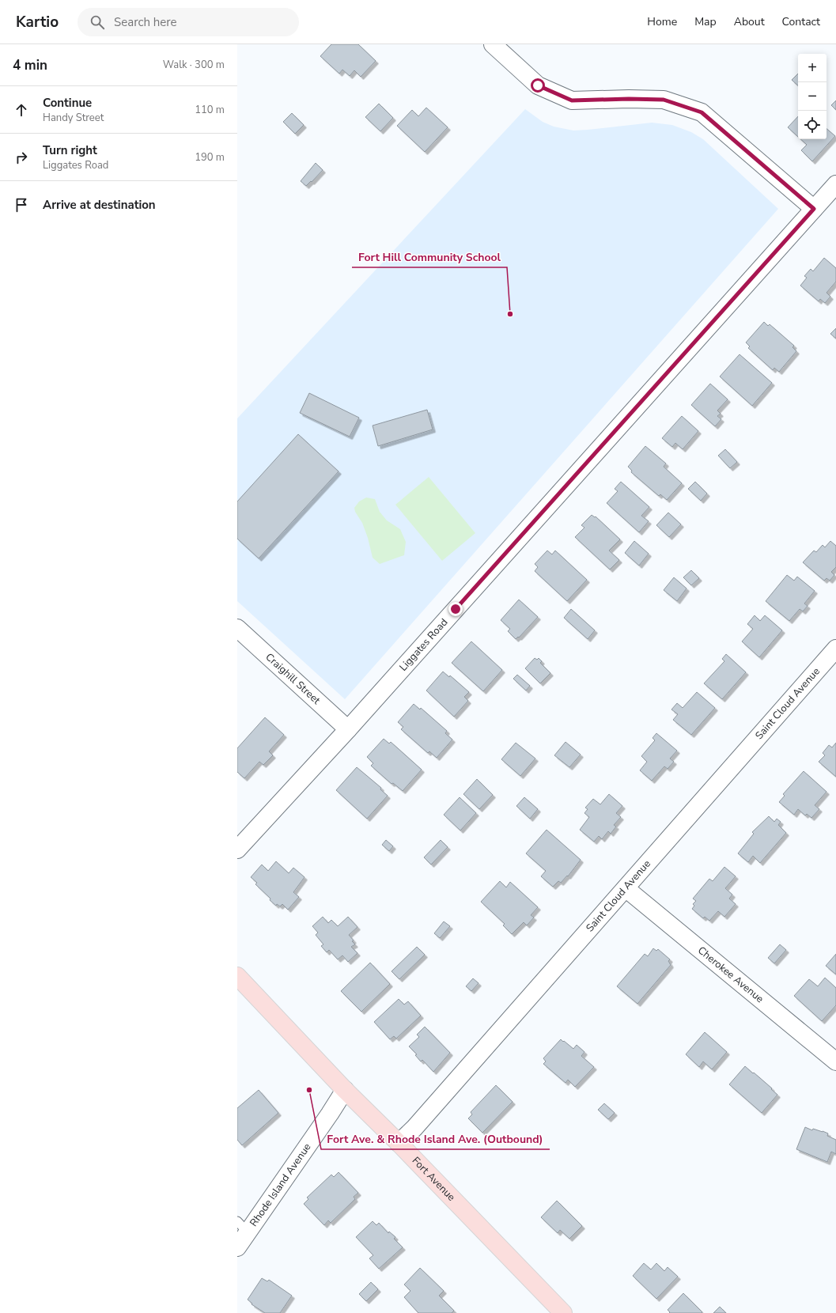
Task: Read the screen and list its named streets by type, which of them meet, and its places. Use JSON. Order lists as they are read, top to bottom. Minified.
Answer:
{"streets":{"main road":["Fort Avenue"],"street":["Liggates Road","Craighill Street","Saint Cloud Avenue","Cherokee Avenue","Rhode Island Avenue"]},"crossings":[["Liggates Road","Craighill Street"],["Saint Cloud Avenue","Cherokee Avenue"],["Saint Cloud Avenue","Fort Avenue"],["Fort Avenue","Rhode Island Avenue"]],"places":["Fort Hill Community School","Fort Ave. & Rhode Island Ave. (Outbound)"],"page":{"header":"Kartio","search":"Search here","nav":["Home","Map","About","Contact"],"heading":["4 min","Walk · 300 m"],"map_buttons":["+","−"],"list":[["Continue","Handy Street","110 m"],["Turn right","Liggates Road","190 m"],"Arrive at destination"]}}
